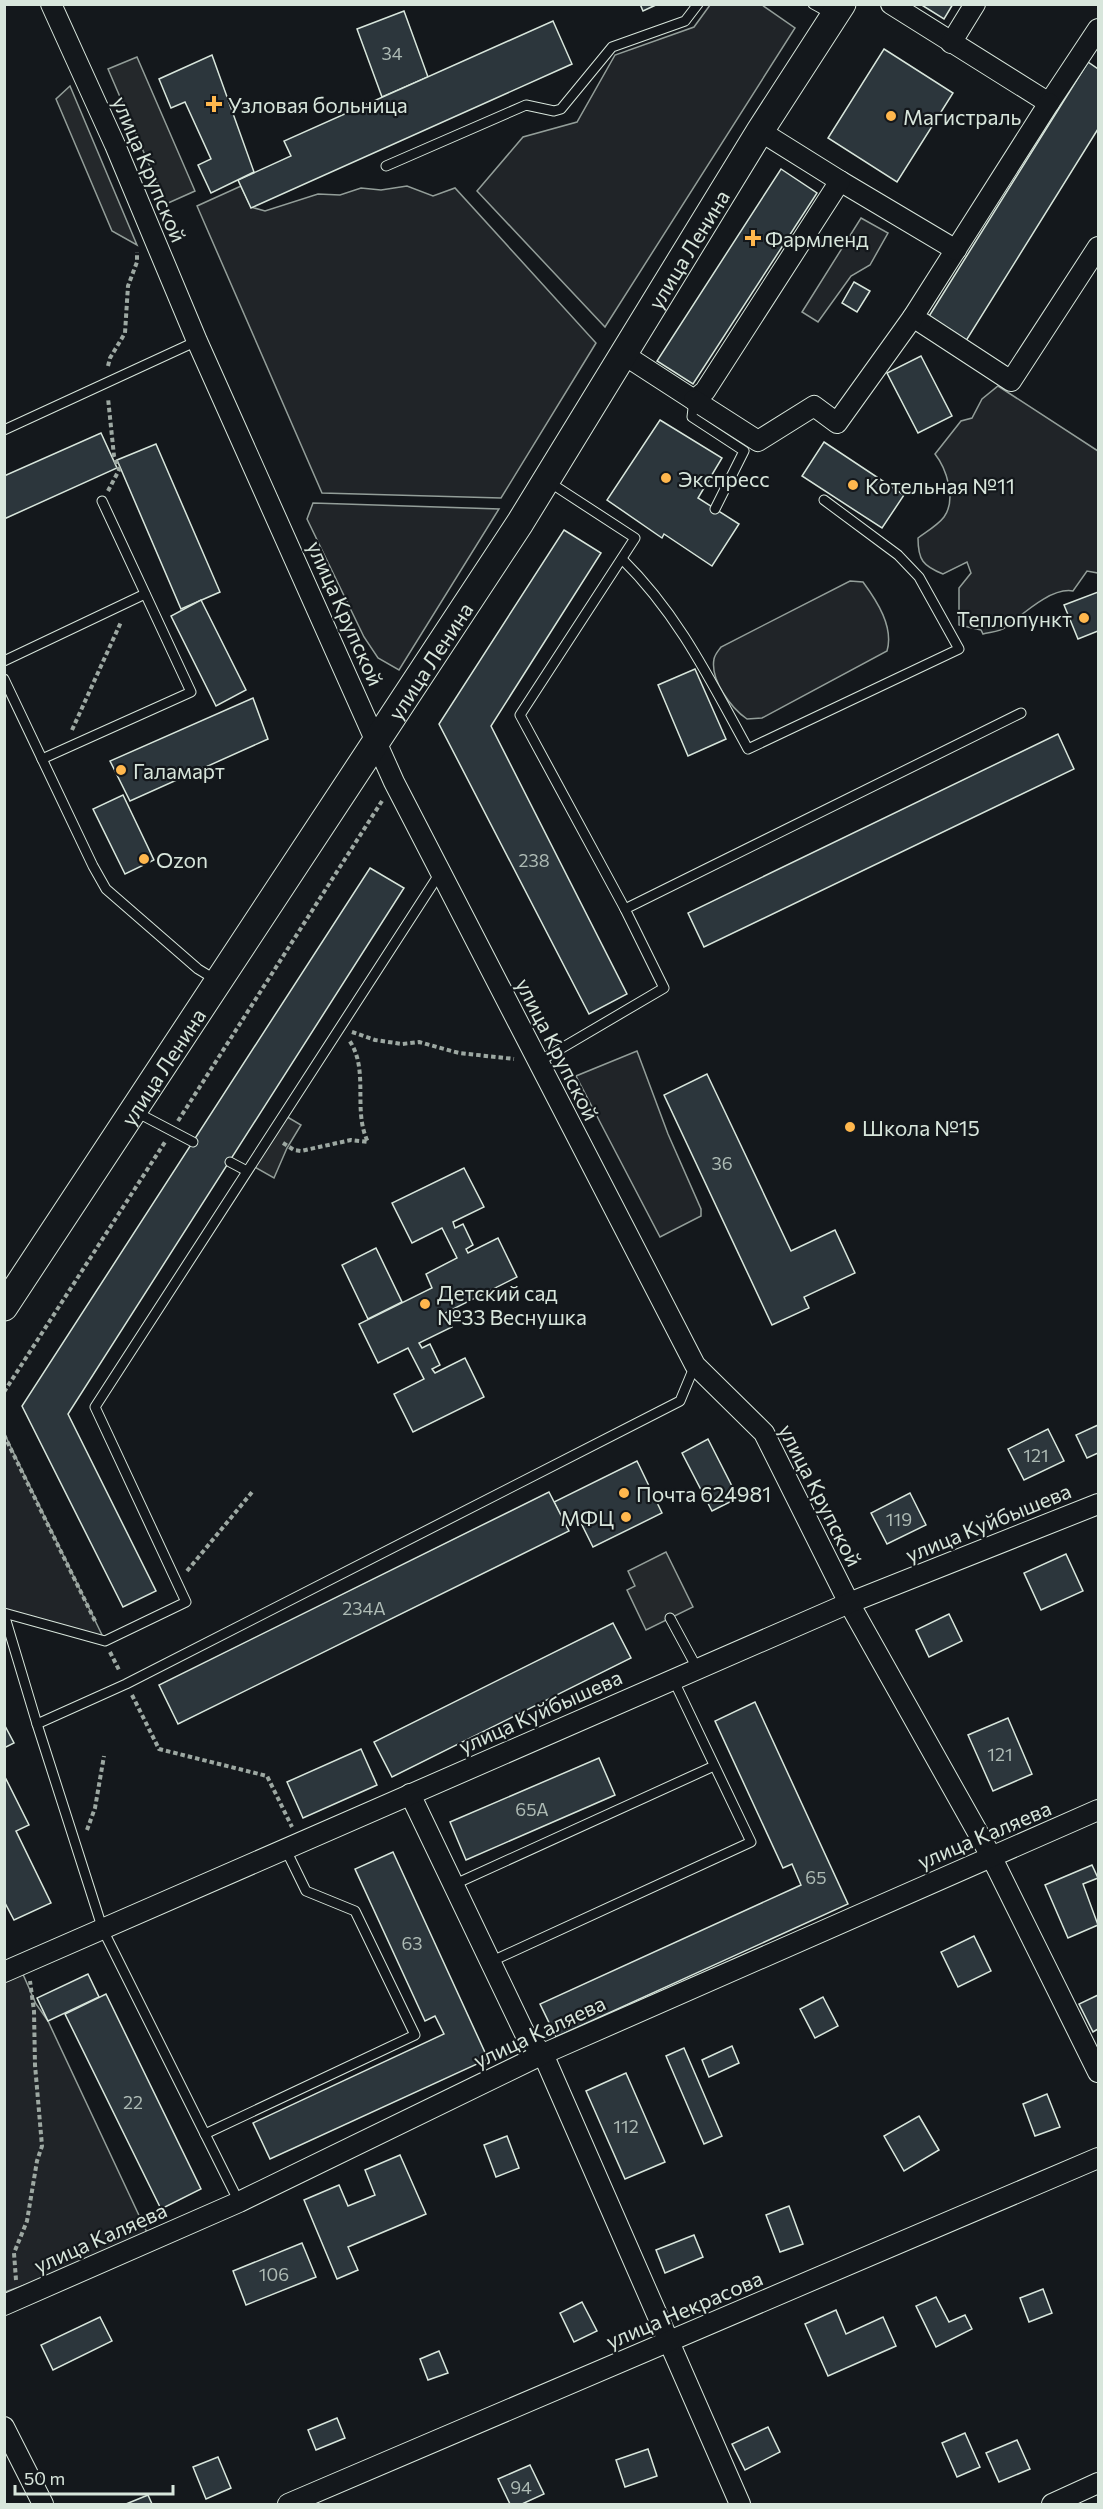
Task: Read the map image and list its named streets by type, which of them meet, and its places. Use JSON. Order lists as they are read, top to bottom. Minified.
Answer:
{"streets":{"street":["улица Крупской","улица Ленина","улица Куйбышева","улица Каляева","улица Некрасова"]},"crossings":[["улица Крупской","улица Ленина"],["улица Крупской","улица Куйбышева"],["улица Крупской","улица Каляева"]],"places":{"health":["Узловая больница","Фармленд"],"other":["Магистраль","Экспресс","Котельная №11","Теплопункт","Галамарт","Ozon","Школа №15","Детский сад №33 Веснушка","Почта 624981","МФЦ"]},"house_numbers":["34","238","36","121","119","234А","121","65А","65","63","22","112","106","94"],"scale_bar":"50 m"}
